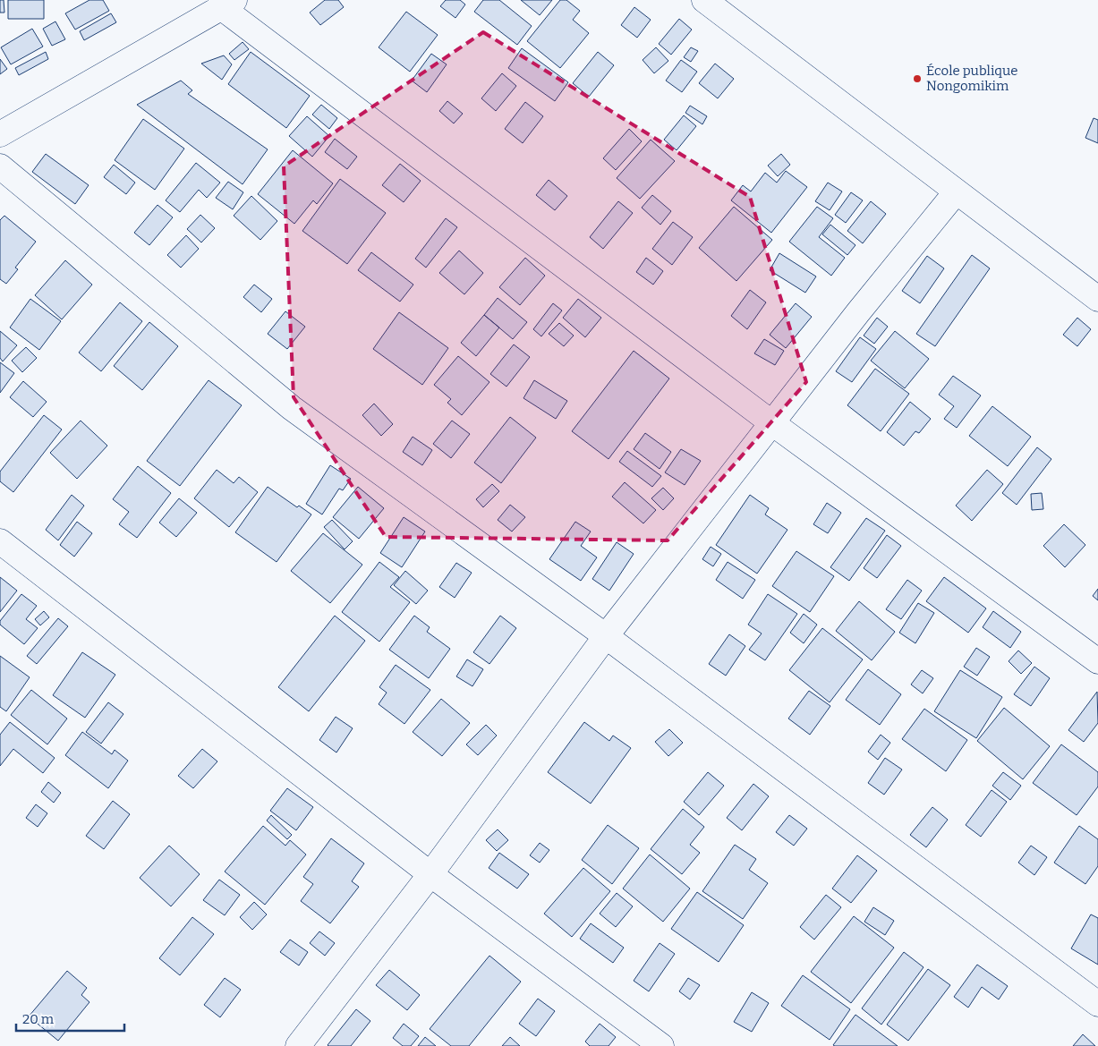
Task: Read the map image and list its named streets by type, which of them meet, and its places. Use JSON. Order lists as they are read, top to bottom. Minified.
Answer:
{"places":["École publique Nongomikim"],"scale_bar":"20 m"}
